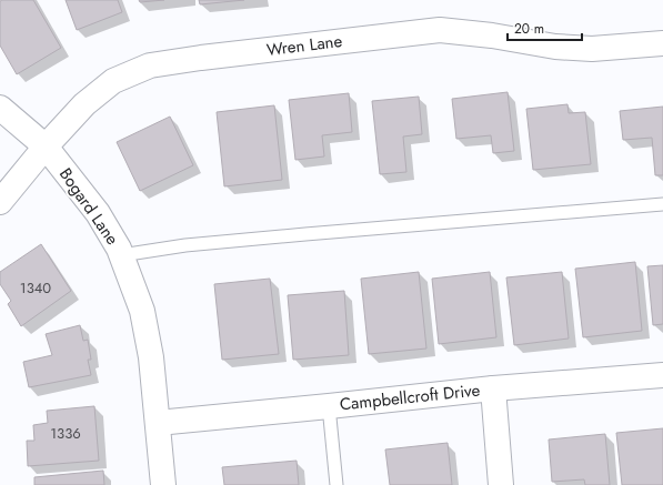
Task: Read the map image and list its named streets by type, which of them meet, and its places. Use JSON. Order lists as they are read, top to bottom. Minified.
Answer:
{"streets":{"street":["Wren Lane","Bogard Lane","Campbellcroft Drive"]},"crossings":[["Wren Lane","Bogard Lane"],["Bogard Lane","Campbellcroft Drive"]],"house_numbers":["1340","1336"],"scale_bar":"20 m"}
